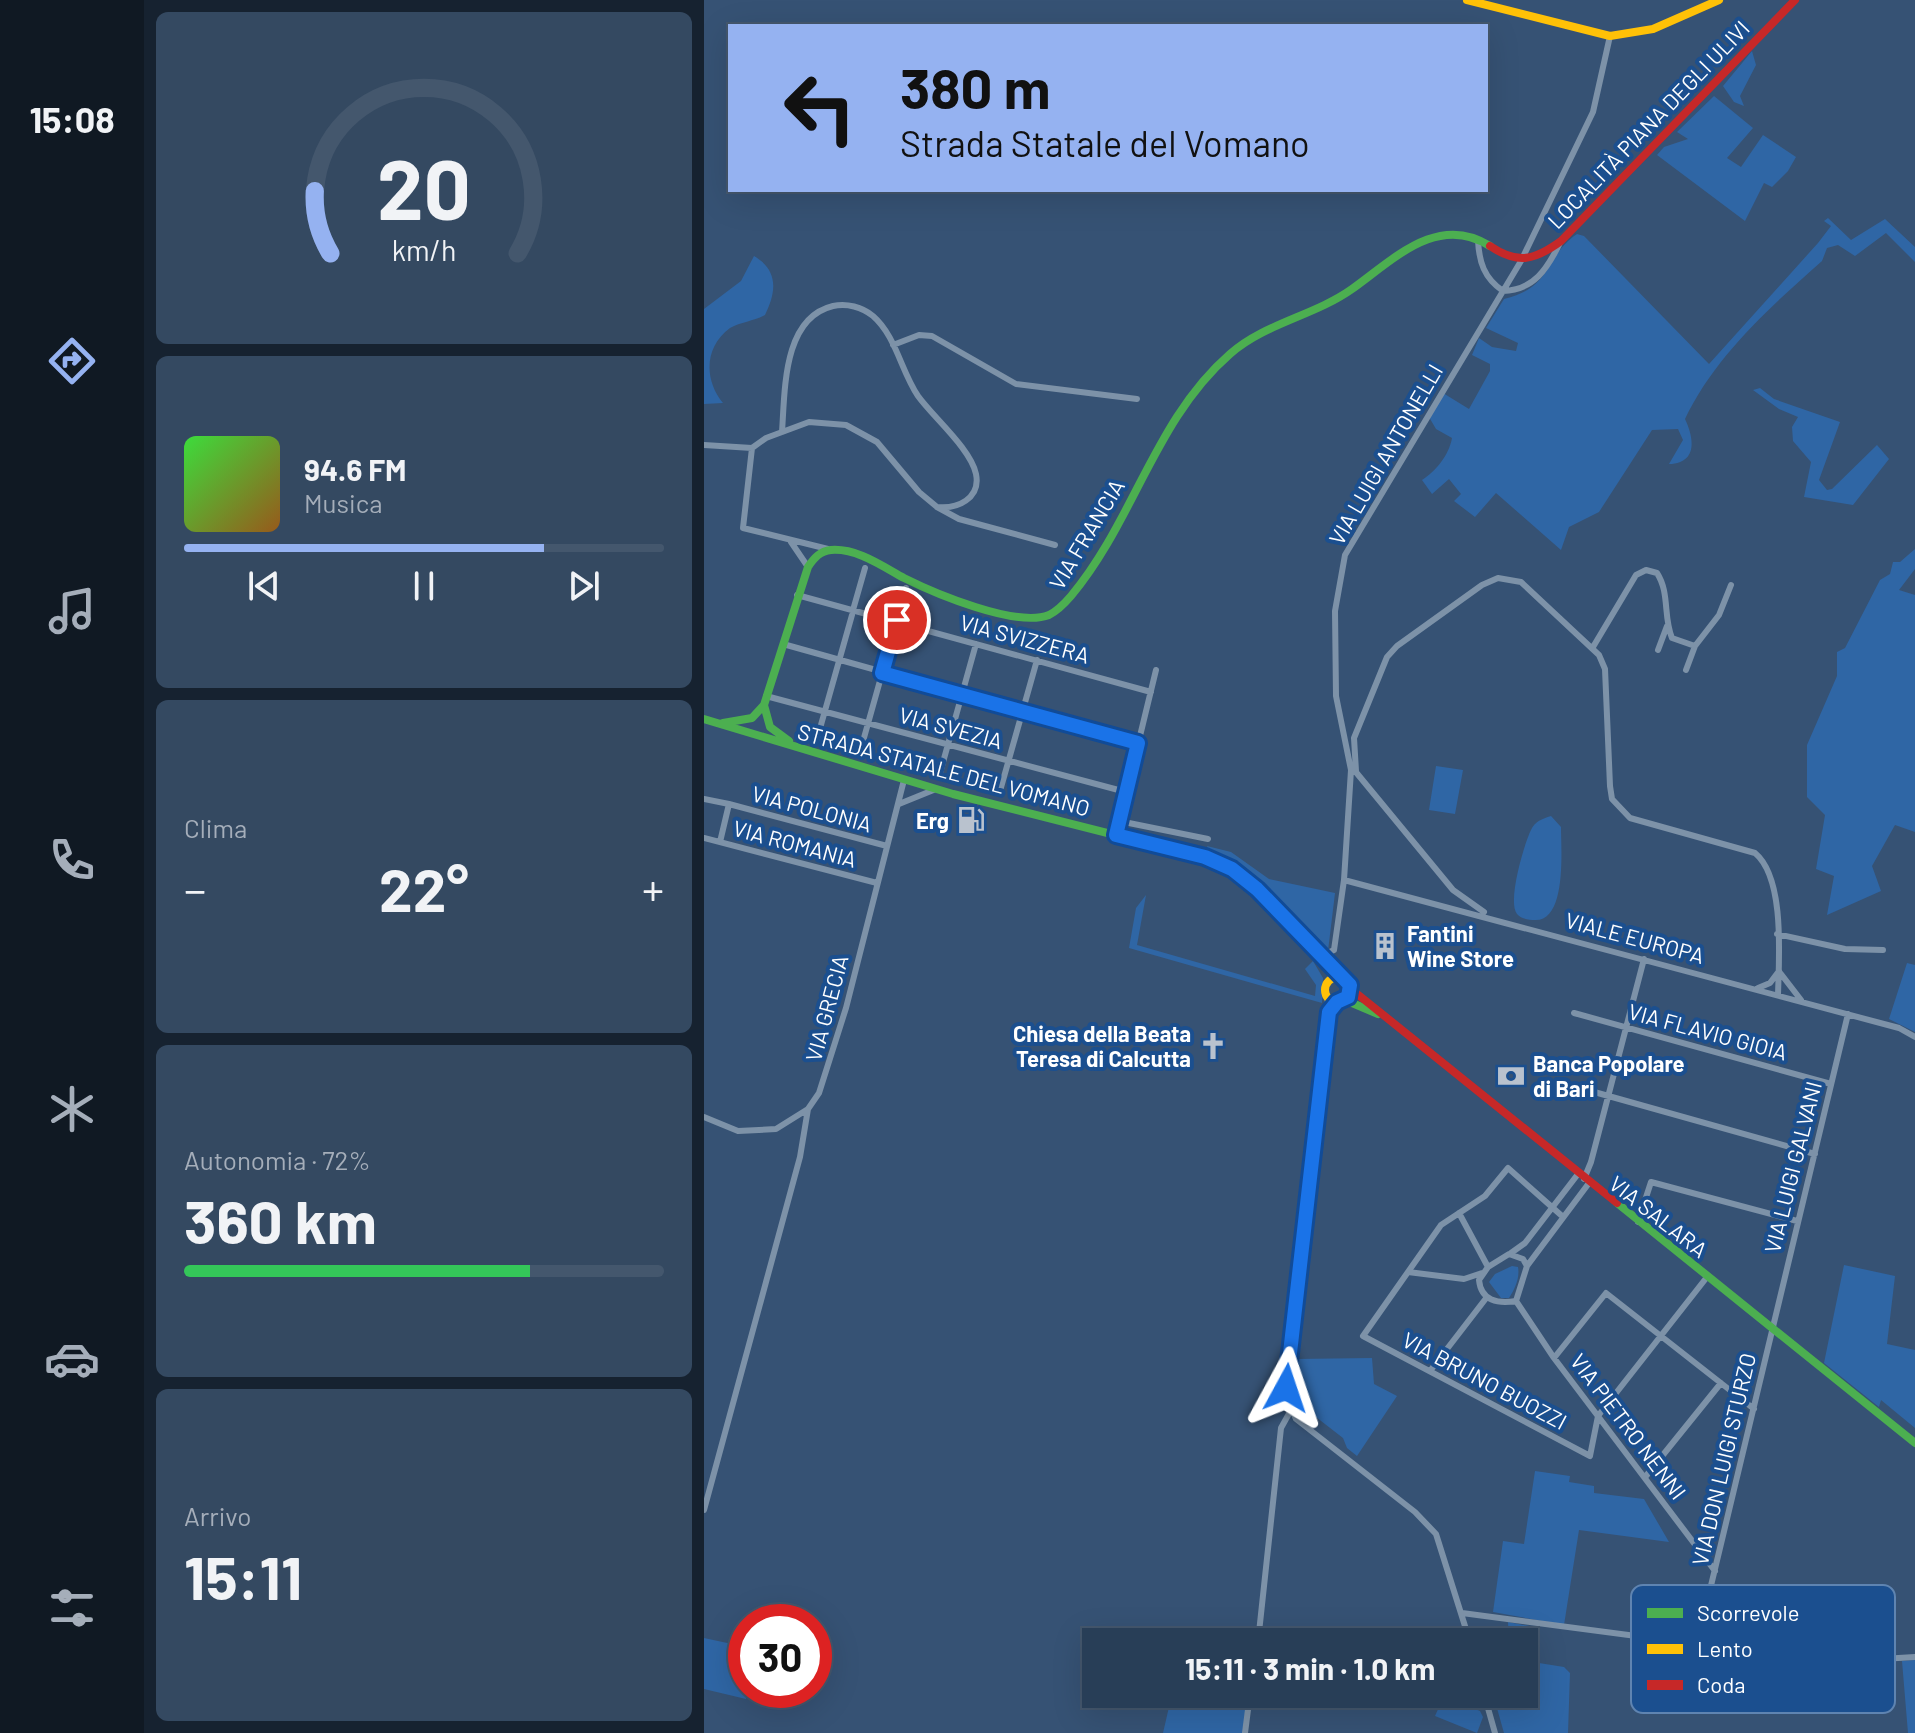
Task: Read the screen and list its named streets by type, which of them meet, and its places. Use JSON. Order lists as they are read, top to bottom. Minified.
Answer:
{"streets":{"main road":["LOCALITÀ PIANA DEGLI ULIVI","VIA FRANCIA","STRADA STATALE DEL VOMANO","VIA SALARA"],"street":["VIA LUIGI ANTONELLI","VIA SVIZZERA","VIA SVEZIA","VIA POLONIA","VIA ROMANIA","VIALE EUROPA","VIA GRECIA","VIA FLAVIO GIOIA","VIA LUIGI GALVANI","VIA BRUNO BUOZZI","VIA PIETRO NENNI","VIA DON LUIGI STURZO"]},"crossings":[["LOCALITÀ PIANA DEGLI ULIVI","VIA LUIGI ANTONELLI"],["VIA LUIGI ANTONELLI","STRADA STATALE DEL VOMANO"],["VIA LUIGI ANTONELLI","VIALE EUROPA"],["STRADA STATALE DEL VOMANO","VIA GRECIA"],["STRADA STATALE DEL VOMANO","VIA SALARA"],["VIA POLONIA","VIA ROMANIA"],["VIA POLONIA","VIA GRECIA"],["VIA ROMANIA","VIA GRECIA"],["VIALE EUROPA","VIA LUIGI GALVANI"],["VIA FLAVIO GIOIA","VIA LUIGI GALVANI"],["VIA LUIGI GALVANI","VIA SALARA"],["VIA LUIGI GALVANI","VIA DON LUIGI STURZO"],["VIA SALARA","VIA DON LUIGI STURZO"],["VIA BRUNO BUOZZI","VIA PIETRO NENNI"],["VIA PIETRO NENNI","VIA DON LUIGI STURZO"]],"places":{"fuel station":["Erg"],"building":["Fantini Wine Store"],"church":["Chiesa della Beata Teresa di Calcutta"],"bank":["Banca Popolare di Bari"]},"legend":["Scorrevole","Lento","Coda"],"page":{"tabs":"15:08","turn":["380 m","Strada Statale del Vomano"],"song":["94.6 FM","Musica"],"tile":["Clima",["Autonomia · 72%","360 km"],["Arrivo","15:11"]],"heat":["−","22°","+"],"limit":"30","trip":"15:11 · 3 min · 1.0 km","gauge":["20","km/h"]}}
